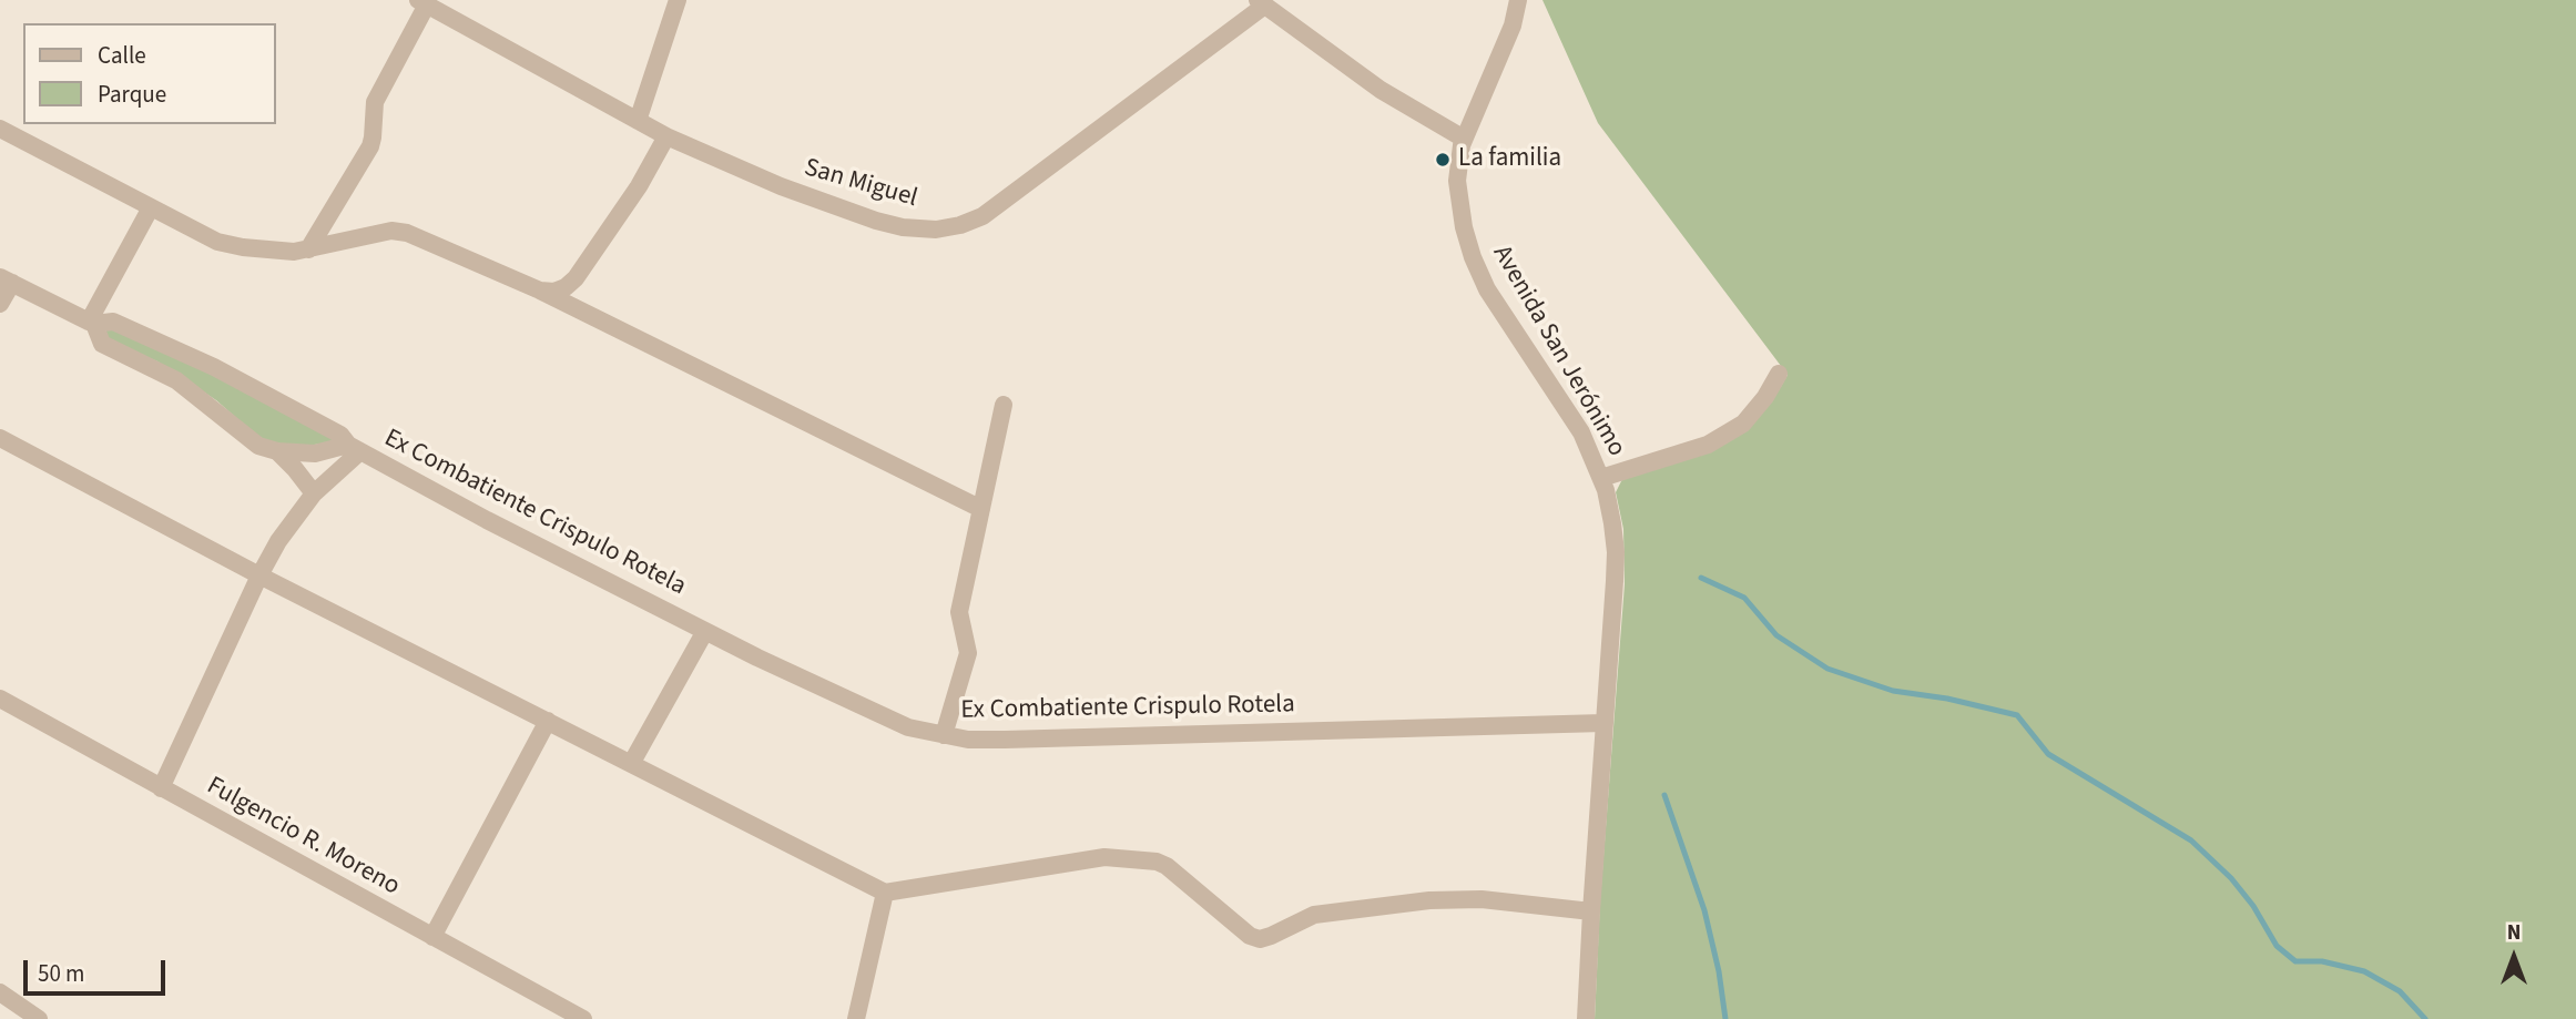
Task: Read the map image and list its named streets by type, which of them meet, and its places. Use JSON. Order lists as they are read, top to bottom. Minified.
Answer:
{"streets":{"street":["San Miguel","Avenida San Jerónimo","Ex Combatiente Crispulo Rotela","Fulgencio R. Moreno"]},"crossings":[["San Miguel","Avenida San Jerónimo"],["Avenida San Jerónimo","Ex Combatiente Crispulo Rotela"]],"places":["La familia"],"legend":["Calle","Parque"],"scale_bar":"50 m","north":"top"}
